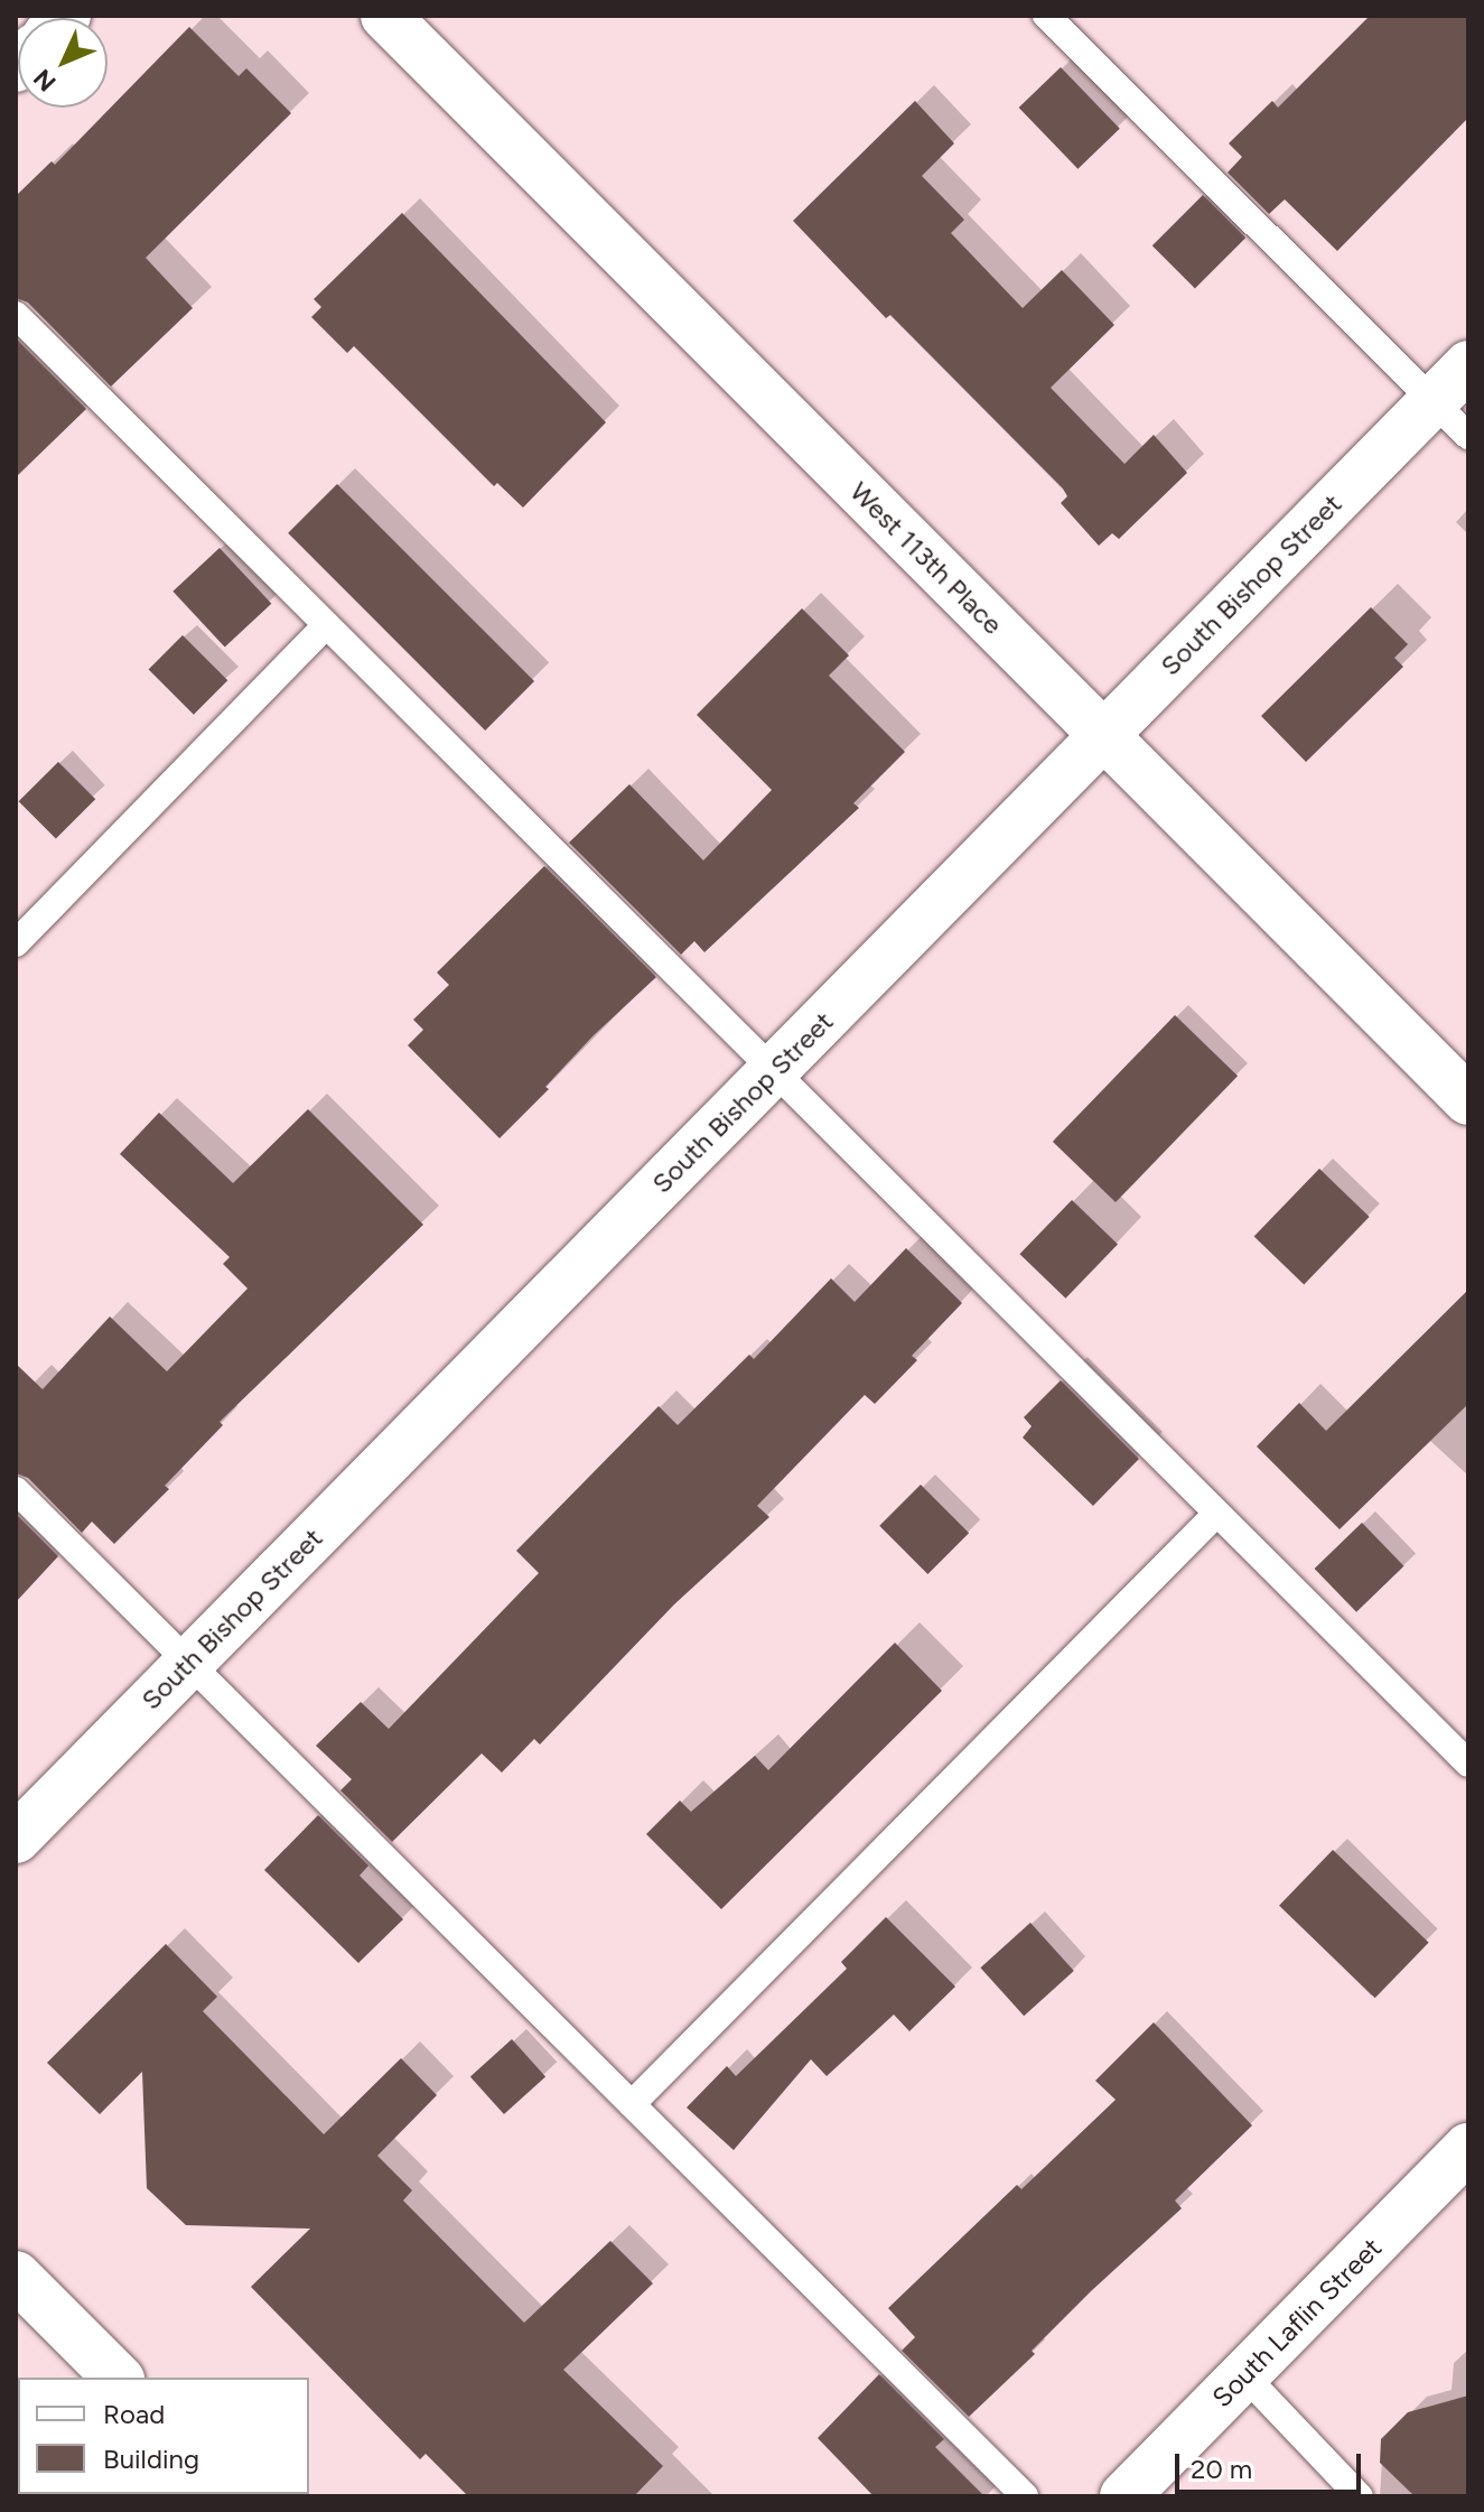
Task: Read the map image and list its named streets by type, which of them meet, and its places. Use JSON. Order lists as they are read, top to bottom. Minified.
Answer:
{"streets":{"street":["West 113th Place","South Bishop Street","South Laflin Street"]},"crossings":[["West 113th Place","South Bishop Street"]],"legend":["Road","Building"],"scale_bar":"20 m","north":"bottom left"}
